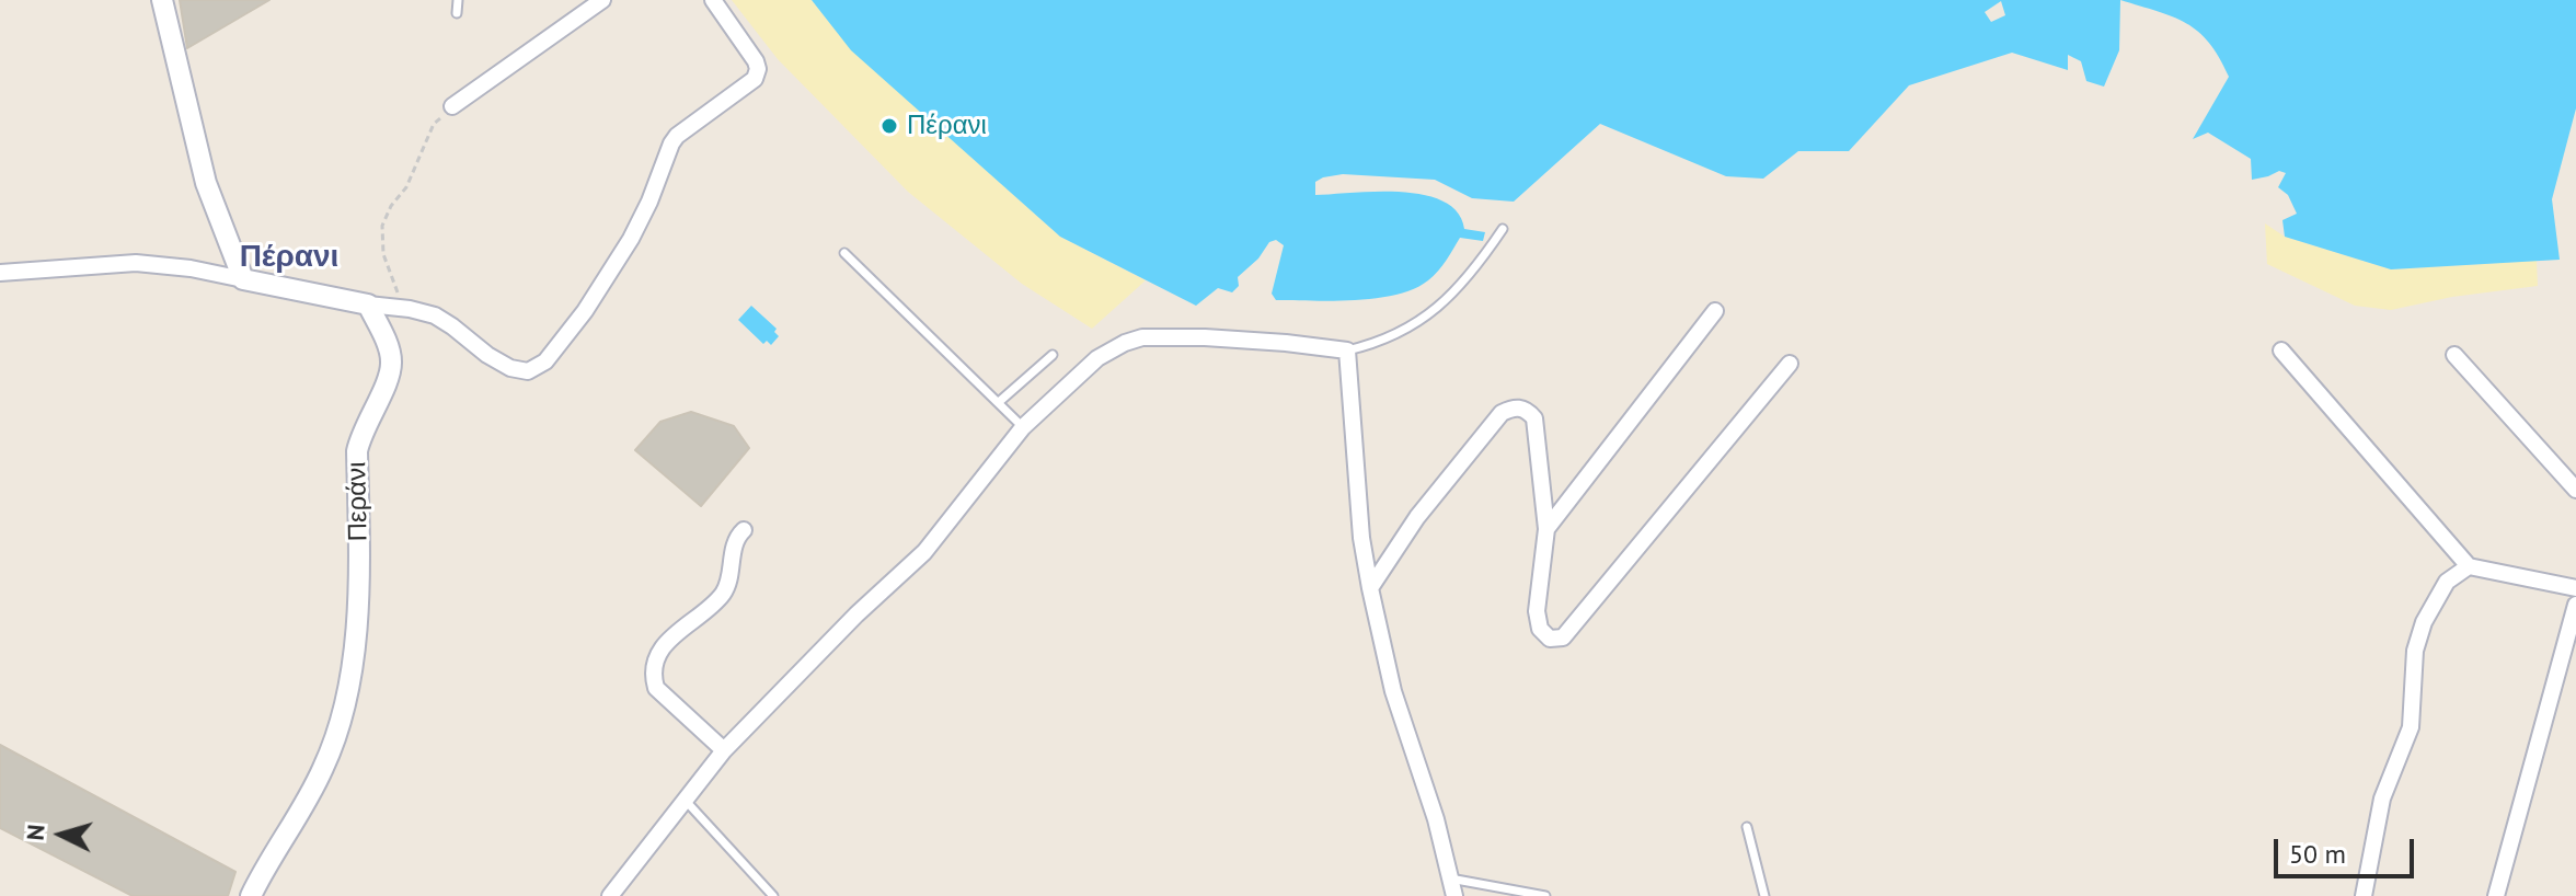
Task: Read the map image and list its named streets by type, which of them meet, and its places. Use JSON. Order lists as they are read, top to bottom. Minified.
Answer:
{"streets":{"street":["Περάνι"]},"districts":["Πέρανι"],"places":["Πέρανι"],"scale_bar":"50 m","north":"left"}
